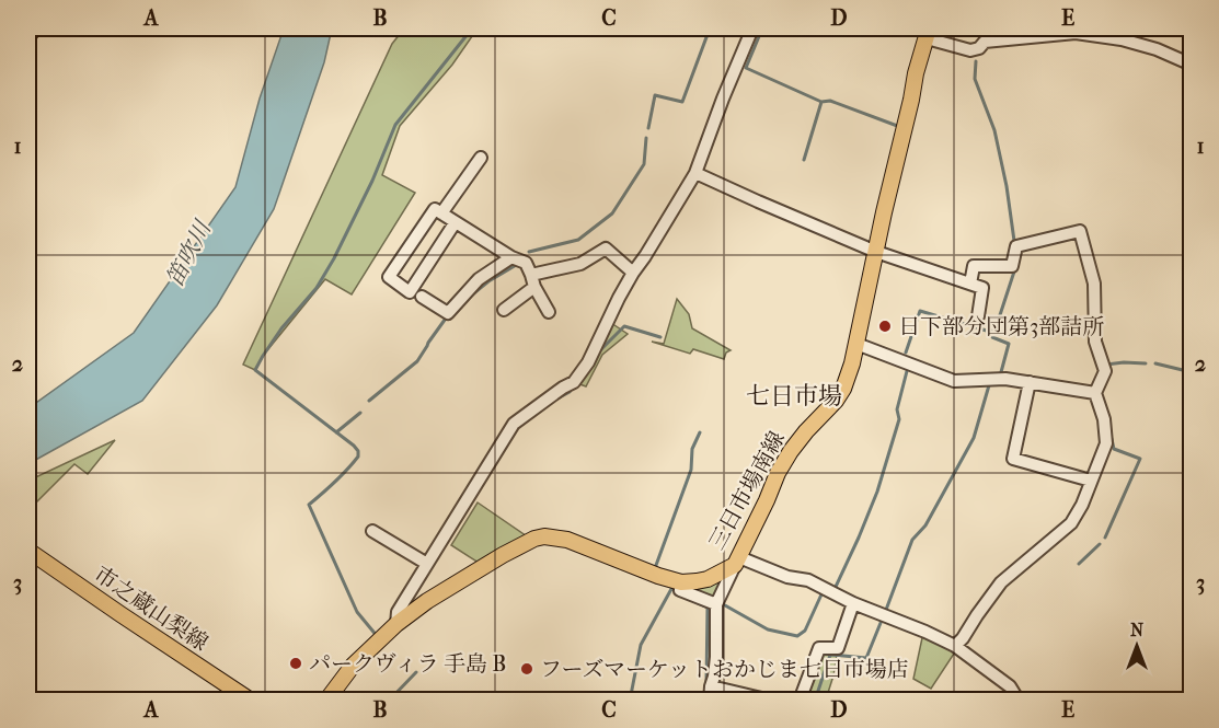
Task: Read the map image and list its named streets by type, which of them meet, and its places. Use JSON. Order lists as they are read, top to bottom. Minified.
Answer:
{"streets":{"main road":["三日市場南線","市之蔵山梨線"]},"districts":["七日市場"],"water":["笛吹川"],"places":["日下部分団第3部詰所","パークヴィラ 手島 B","フーズマーケットおかじま七日市場店"],"north":"top","grid":{"columns":["A","B","C","D","E"],"rows":["1","2","3"]}}
